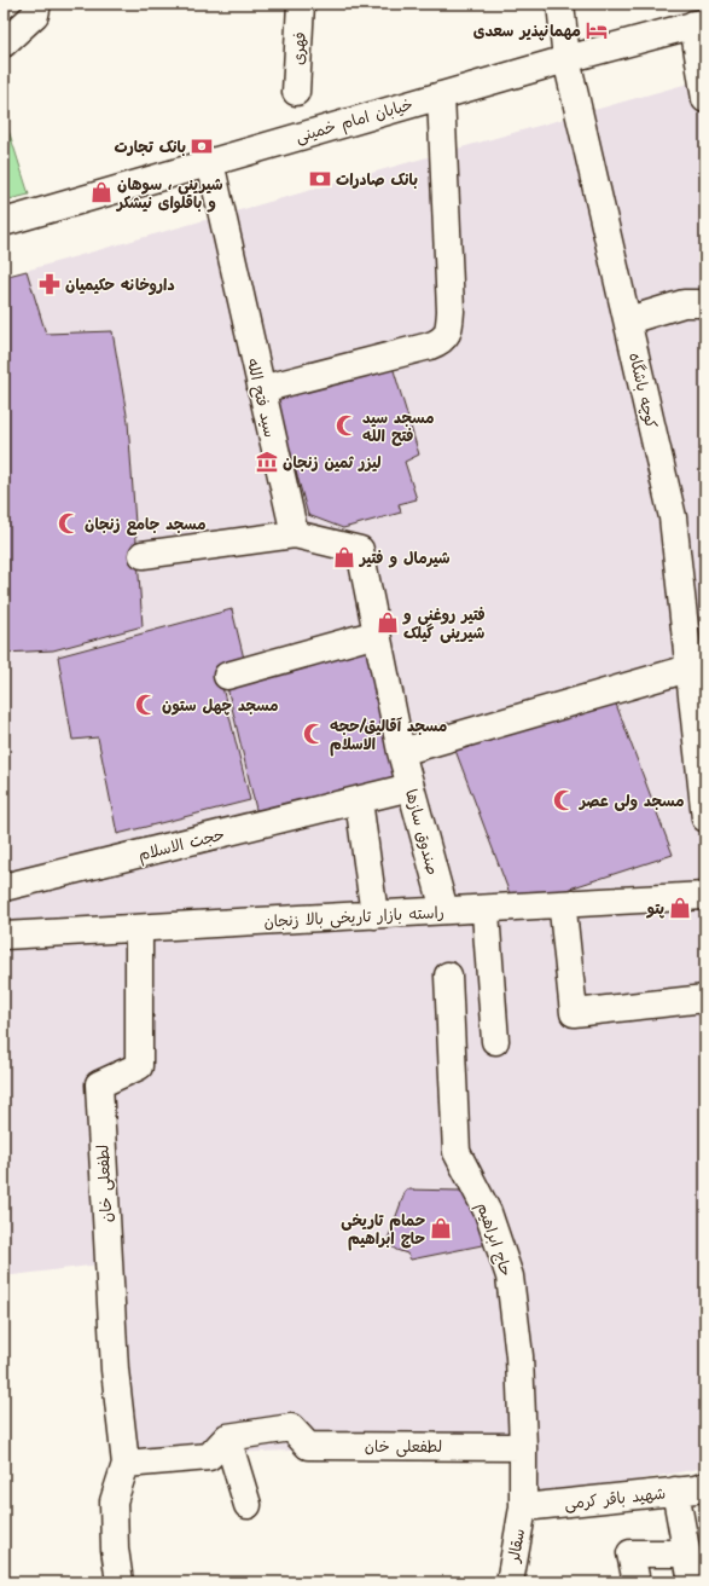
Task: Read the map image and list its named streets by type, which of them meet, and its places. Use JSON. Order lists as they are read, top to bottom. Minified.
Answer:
{"streets":{"street":["فهری","خیابان امام خمینی","کوچه باشگاه","سید فتح الله","صندوق سازها","حجت الاسلام","راسته بازار تاریخی بالا زنجان","لطفعلی خان","حاج ابراهیم","شهید باقر کرمی","سقالر"]},"crossings":[["خیابان امام خمینی","کوچه باشگاه"],["خیابان امام خمینی","سید فتح الله"],["صندوق سازها","حجت الاسلام"],["صندوق سازها","راسته بازار تاریخی بالا زنجان"],["راسته بازار تاریخی بالا زنجان","لطفعلی خان"],["لطفعلی خان","حاج ابراهیم"],["حاج ابراهیم","شهید باقر کرمی"],["حاج ابراهیم","سقالر"],["شهید باقر کرمی","سقالر"]],"places":{"hotel":["مهمانپذیر سعدی"],"bank":["بانک تجارت","بانک صادرات"],"shop":["شیرینی ، سوهان و باقلوای نیشکر","شیرمال و فتیر","فتیر روغنی و شیرینی گیلک","پتو","حمام تاریخی حاج ابراهیم"],"pharmacy":["داروخانه حکیمیان"],"mosque":["مسجد سید فتح الله","مسجد جامع زنجان","مسجد چهل ستون","مسجد آقالیق/حجه الاسلام","مسجد ولی عصر"],"museum":["لیزر ثمین زنجان"]}}
